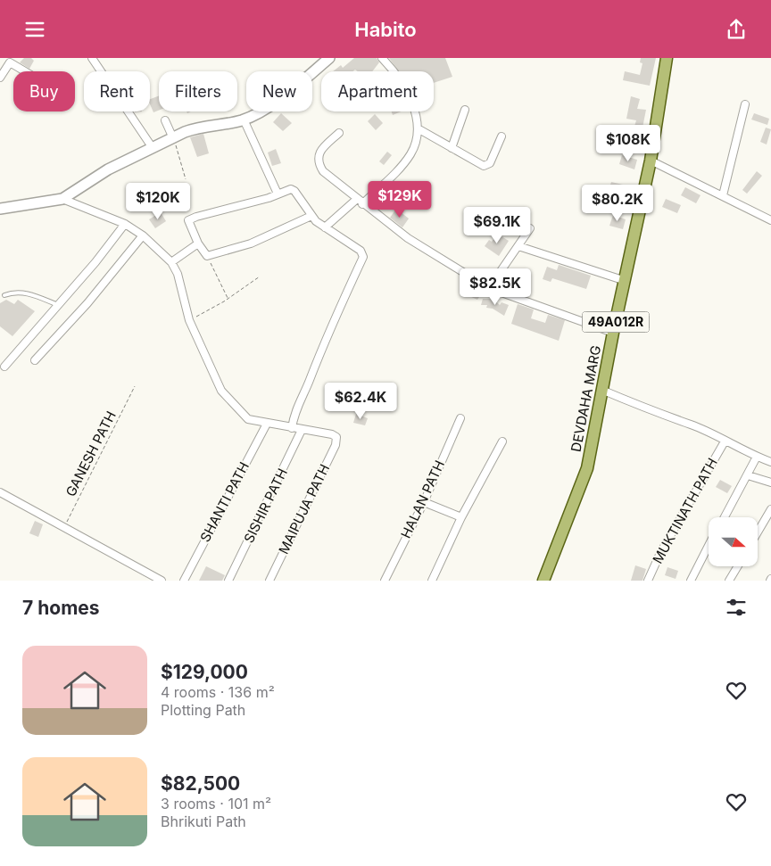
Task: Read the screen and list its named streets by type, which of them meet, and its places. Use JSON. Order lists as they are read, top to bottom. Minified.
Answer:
{"streets":{"main road":["49A012R","DEVDAHA MARG"],"street":["HALAN PATH","SHANTI PATH","SISHIR PATH","MAIPUJA PATH","MUKTINATH PATH"],"path":["GANESH PATH"]},"crossings":[["SISHIR PATH","MAIPUJA PATH"]],"north":"right","page":{"header":"Habito","chip":["Buy","Rent","Filters","New","Apartment"],"price":["$108K","$129K","$120K","$80.2K","$69.1K","$82.5K","$62.4K"],"heading":"7 homes","list":[{"name":"$129,000","note":"4 rooms · 136 m² · Plotting Path"},{"name":"$82,500","note":"3 rooms · 101 m² · Bhrikuti Path"}]}}
